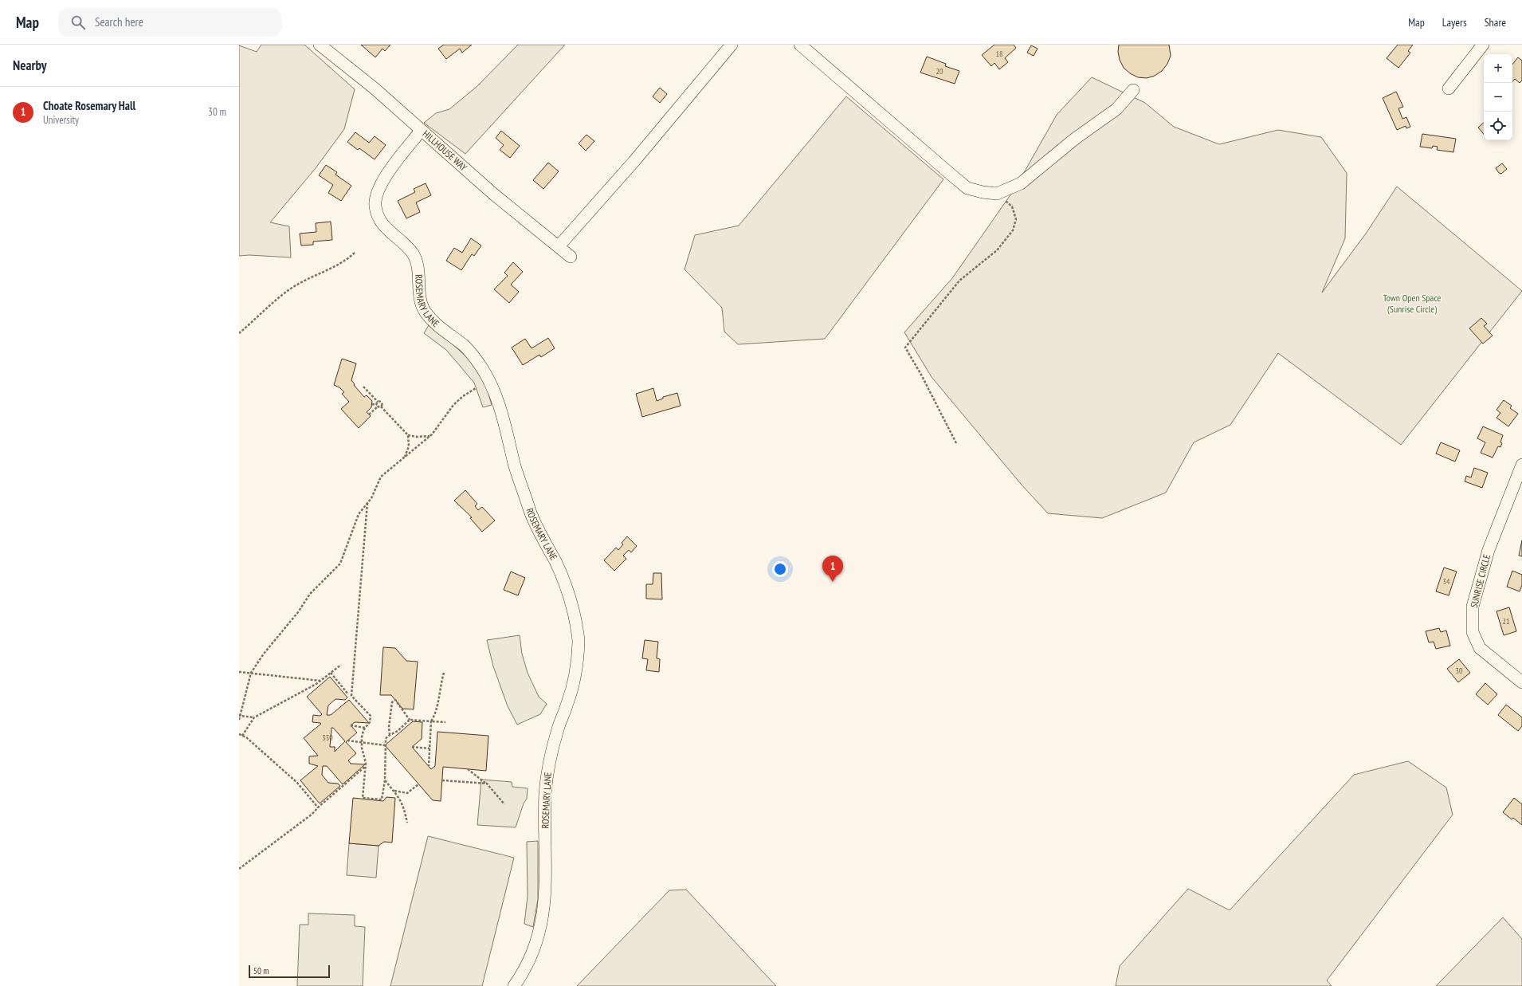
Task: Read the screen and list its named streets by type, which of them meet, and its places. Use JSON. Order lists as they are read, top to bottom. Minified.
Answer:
{"streets":{"street":["HILLHOUSE WAY","ROSEMARY LANE","SUNRISE CIRCLE"]},"crossings":[["HILLHOUSE WAY","ROSEMARY LANE"]],"parks":["Town Open Space (Sunrise Circle)"],"house_numbers":["18","20","34","21","30","350"],"scale_bar":"50 m","page":{"header":"Map","search":"Search here","nav":["Map","Layers","Share"],"heading":"Nearby","map_buttons":["+","−"],"list":[{"mark":"1","name":"Choate Rosemary Hall","note":"University","value":"30 m"}],"pins":"1","scale":"50 m"}}
